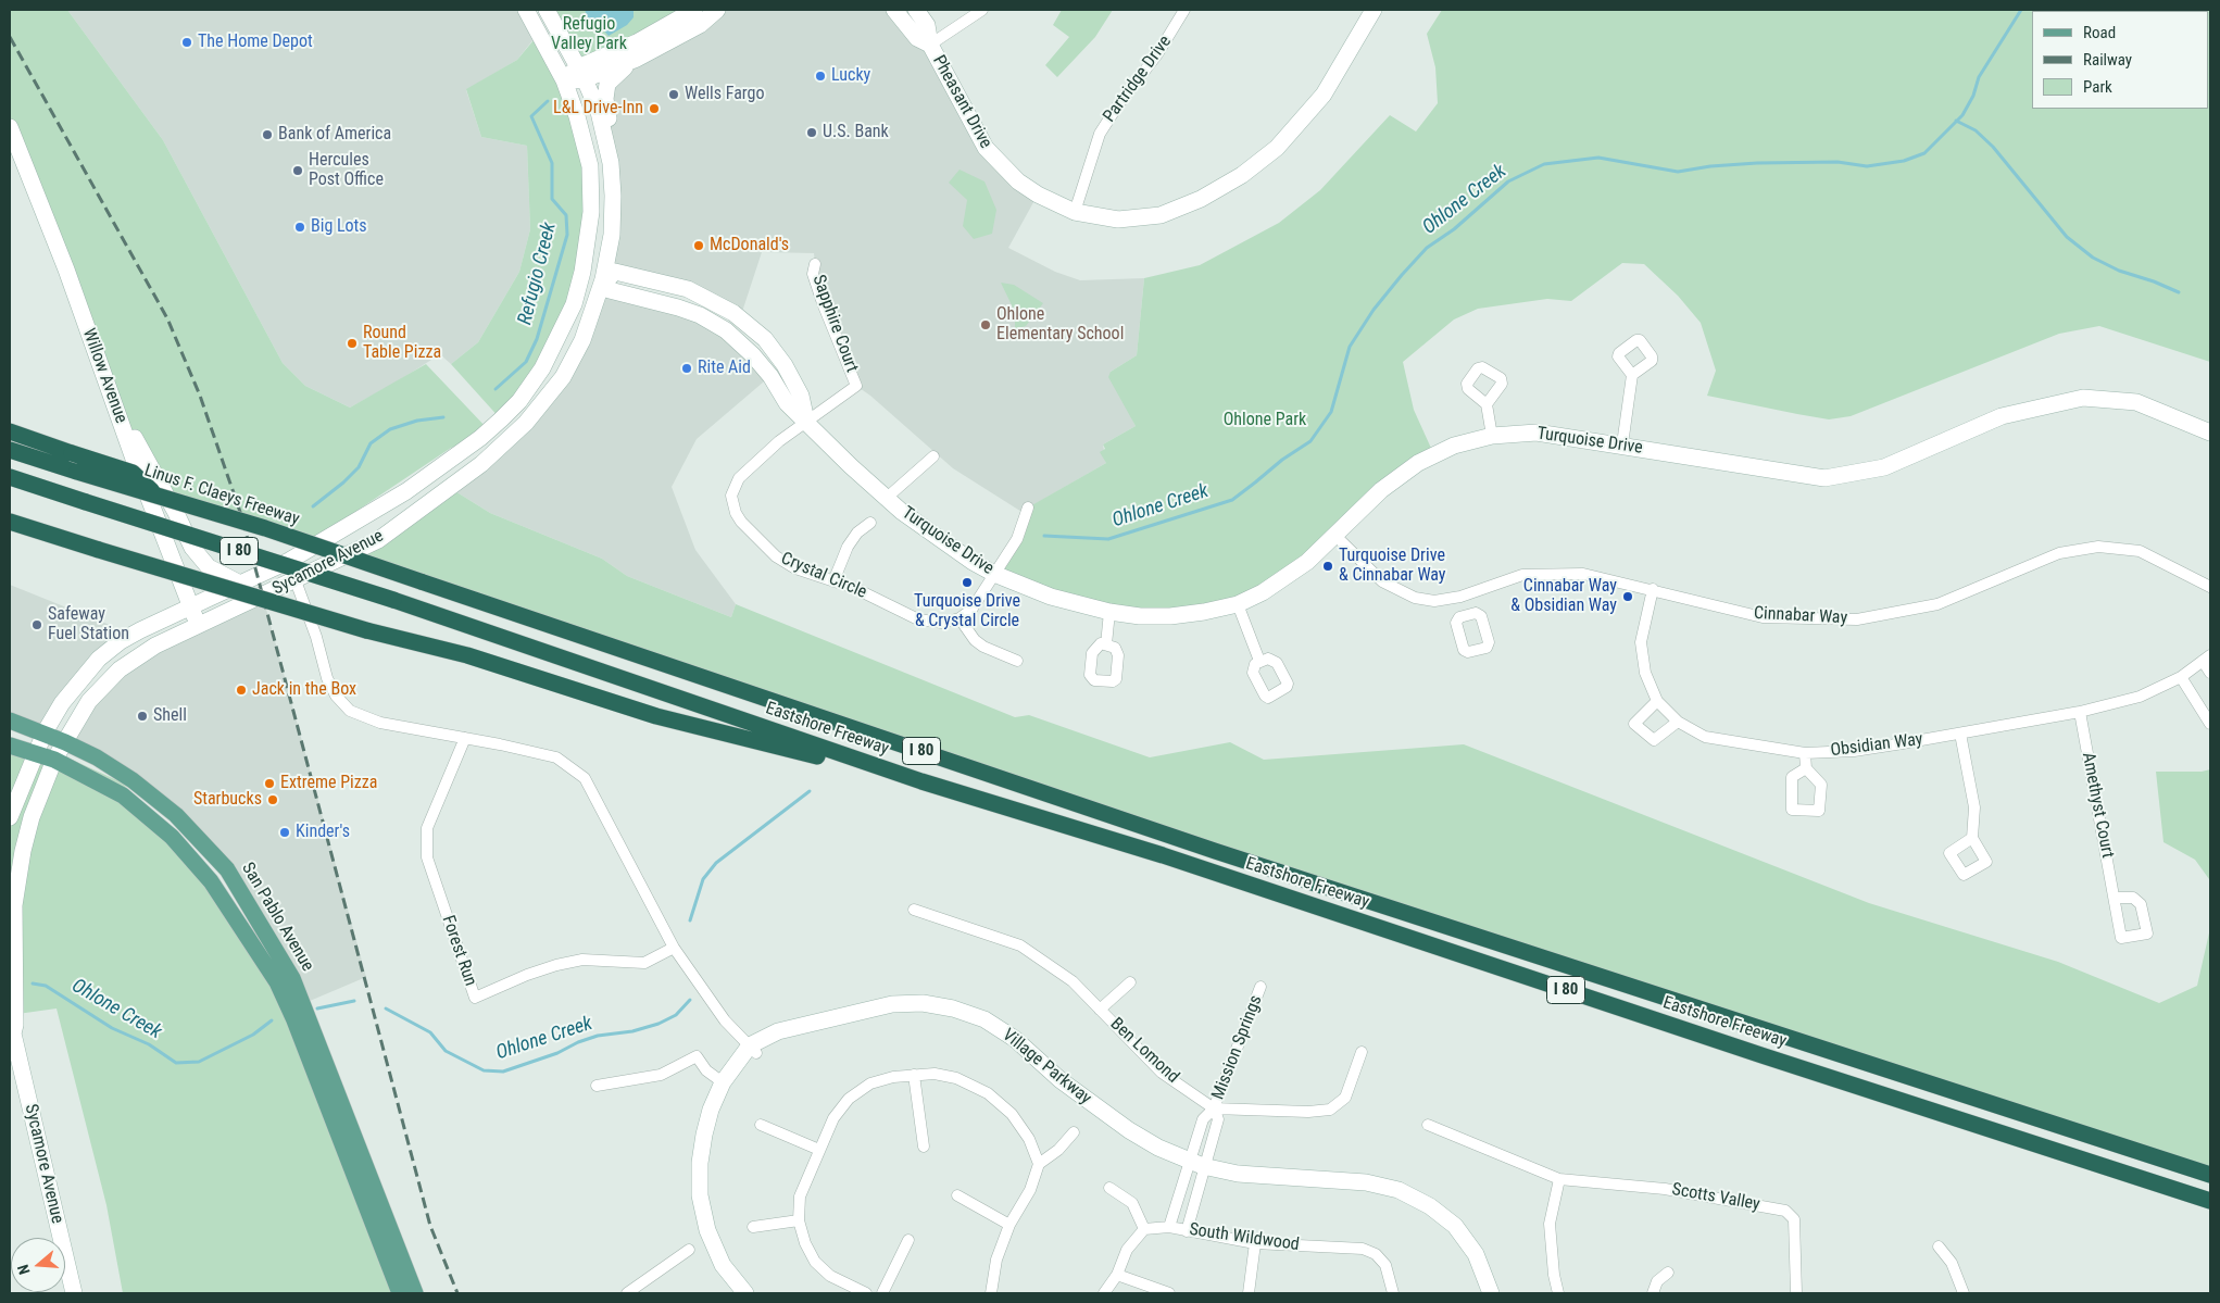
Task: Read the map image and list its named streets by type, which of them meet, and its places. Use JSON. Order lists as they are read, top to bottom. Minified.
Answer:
{"streets":{"highway":["Linus F. Claeys Freeway","I 80","Eastshore Freeway"],"main road":["San Pablo Avenue"],"street":["Partridge Drive","Pheasant Drive","Sapphire Court","Willow Avenue","Turquoise Drive","Sycamore Avenue","Crystal Circle","Cinnabar Way","Obsidian Way","Amethyst Court","Forest Run","Mission Springs","Ben Lomond","Village Parkway","Scotts Valley","South Wildwood"]},"crossings":[["Partridge Drive","Pheasant Drive"],["Sapphire Court","Turquoise Drive"],["Sapphire Court","Crystal Circle"],["Willow Avenue","Sycamore Avenue"],["Turquoise Drive","Sycamore Avenue"],["Turquoise Drive","Crystal Circle"],["Turquoise Drive","Cinnabar Way"],["Linus F. Claeys Freeway","Eastshore Freeway"],["Sycamore Avenue","San Pablo Avenue"],["Cinnabar Way","Obsidian Way"],["Obsidian Way","Amethyst Court"],["Mission Springs","Ben Lomond"],["Mission Springs","Village Parkway"],["Mission Springs","South Wildwood"]],"water":["Ohlone Creek","Refugio Creek"],"parks":["Refugio Valley Park","Ohlone Park"],"places":["The Home Depot","Lucky","Wells Fargo","L&L Drive-Inn","U.S. Bank","Bank of America","Hercules Post Office","Big Lots","McDonald's","Ohlone Elementary School","Round Table Pizza","Rite Aid","Turquoise Drive & Cinnabar Way","Turquoise Drive & Crystal Circle","Cinnabar Way & Obsidian Way","Safeway Fuel Station","Jack in the Box","Shell","Extreme Pizza","Starbucks","Kinder's"],"legend":["Road","Railway","Park"],"north":"left"}
